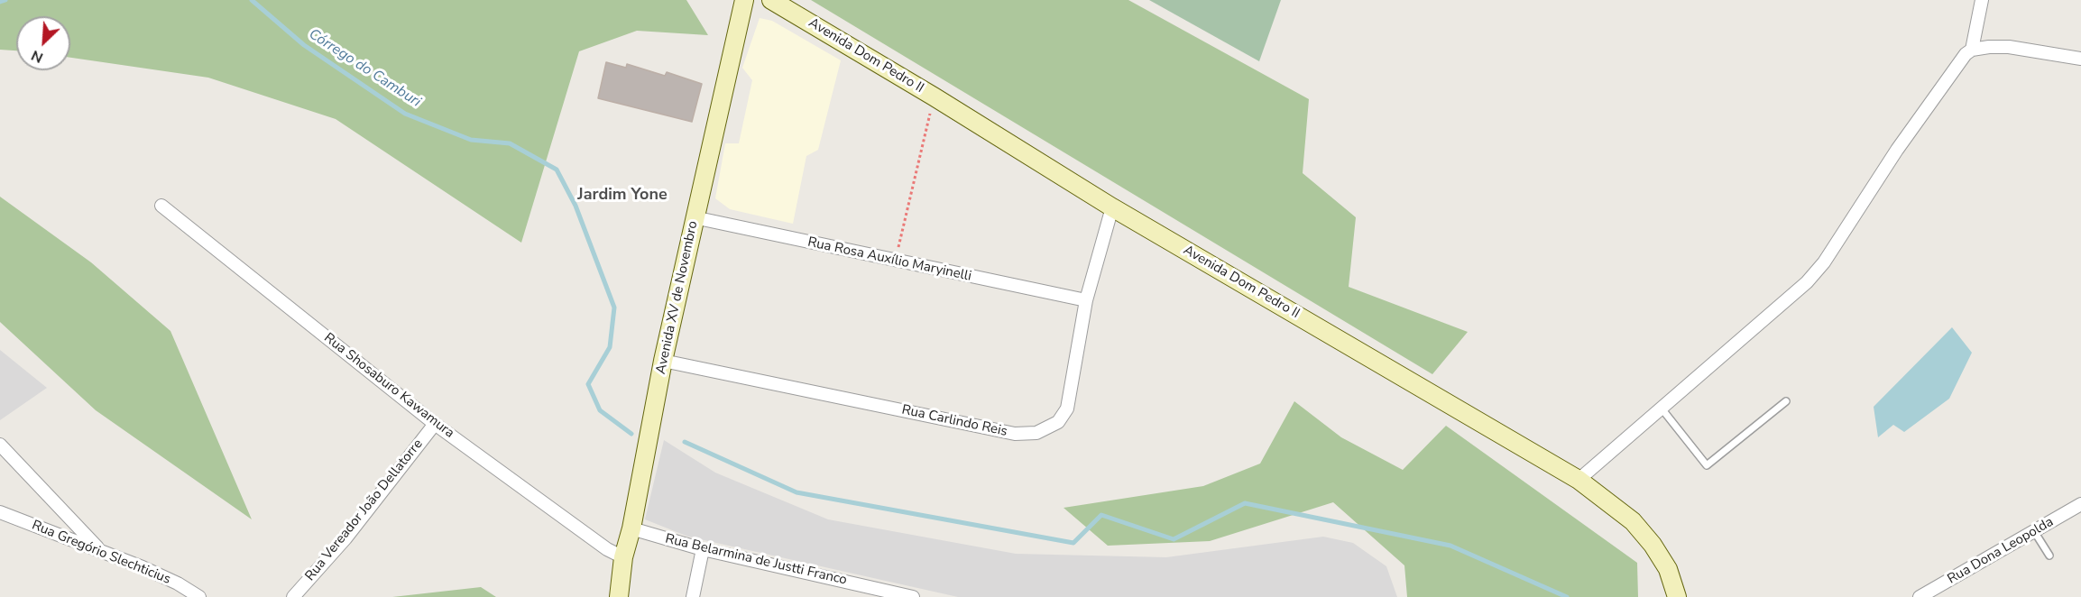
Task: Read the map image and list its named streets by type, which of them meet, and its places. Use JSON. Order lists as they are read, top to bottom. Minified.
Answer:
{"streets":{"street":["Avenida Dom Pedro II","Rua Rosa Auxílio Maryinelli","Avenida XV de Novembro","Rua Shosaburo Kawamura","Rua Carlindo Reis","Rua Vereador João Dellatorre","Rua Dona Leopolda","Rua Gregório Slechticius","Rua Belarmina de Justti Franco"]},"crossings":[["Avenida Dom Pedro II","Rua Carlindo Reis"],["Rua Rosa Auxílio Maryinelli","Avenida XV de Novembro"],["Rua Rosa Auxílio Maryinelli","Rua Carlindo Reis"],["Avenida XV de Novembro","Rua Shosaburo Kawamura"],["Avenida XV de Novembro","Rua Carlindo Reis"],["Avenida XV de Novembro","Rua Belarmina de Justti Franco"],["Rua Shosaburo Kawamura","Rua Vereador João Dellatorre"]],"districts":["Jardim Yone"],"water":["Córrego do Camburi"],"north":"bottom left"}
